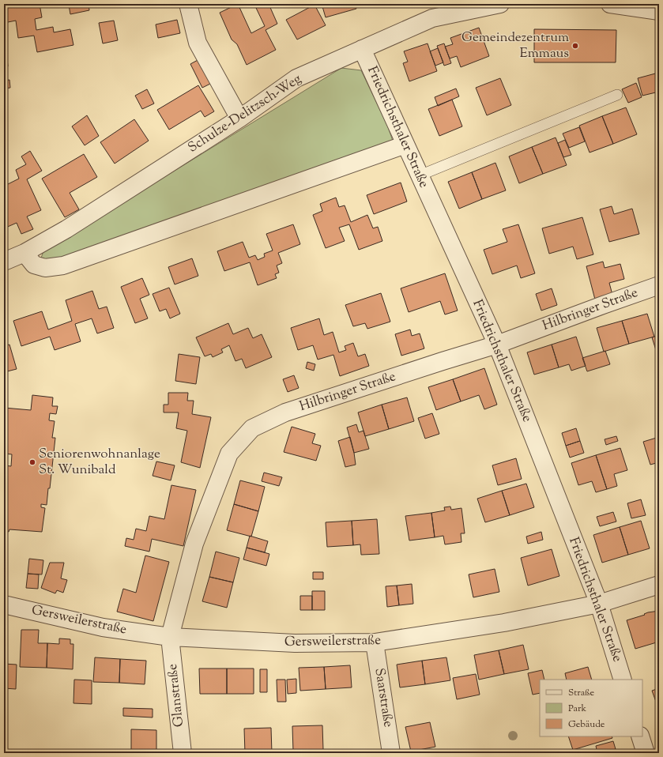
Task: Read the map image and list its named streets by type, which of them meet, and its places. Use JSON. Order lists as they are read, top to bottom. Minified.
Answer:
{"streets":{"street":["Schulze-Delitzsch-Weg","Friedrichsthaler Straße","Hilbringer Straße","Gersweilerstraße","Glanstraße","Saarstraße"]},"crossings":[["Schulze-Delitzsch-Weg","Friedrichsthaler Straße"],["Friedrichsthaler Straße","Hilbringer Straße"],["Friedrichsthaler Straße","Gersweilerstraße"],["Hilbringer Straße","Gersweilerstraße"],["Hilbringer Straße","Glanstraße"],["Gersweilerstraße","Glanstraße"],["Gersweilerstraße","Saarstraße"]],"places":["Gemeindezentrum Emmaus","Seniorenwohnanlage St. Wunibald"],"legend":["Straße","Park","Gebäude"]}
